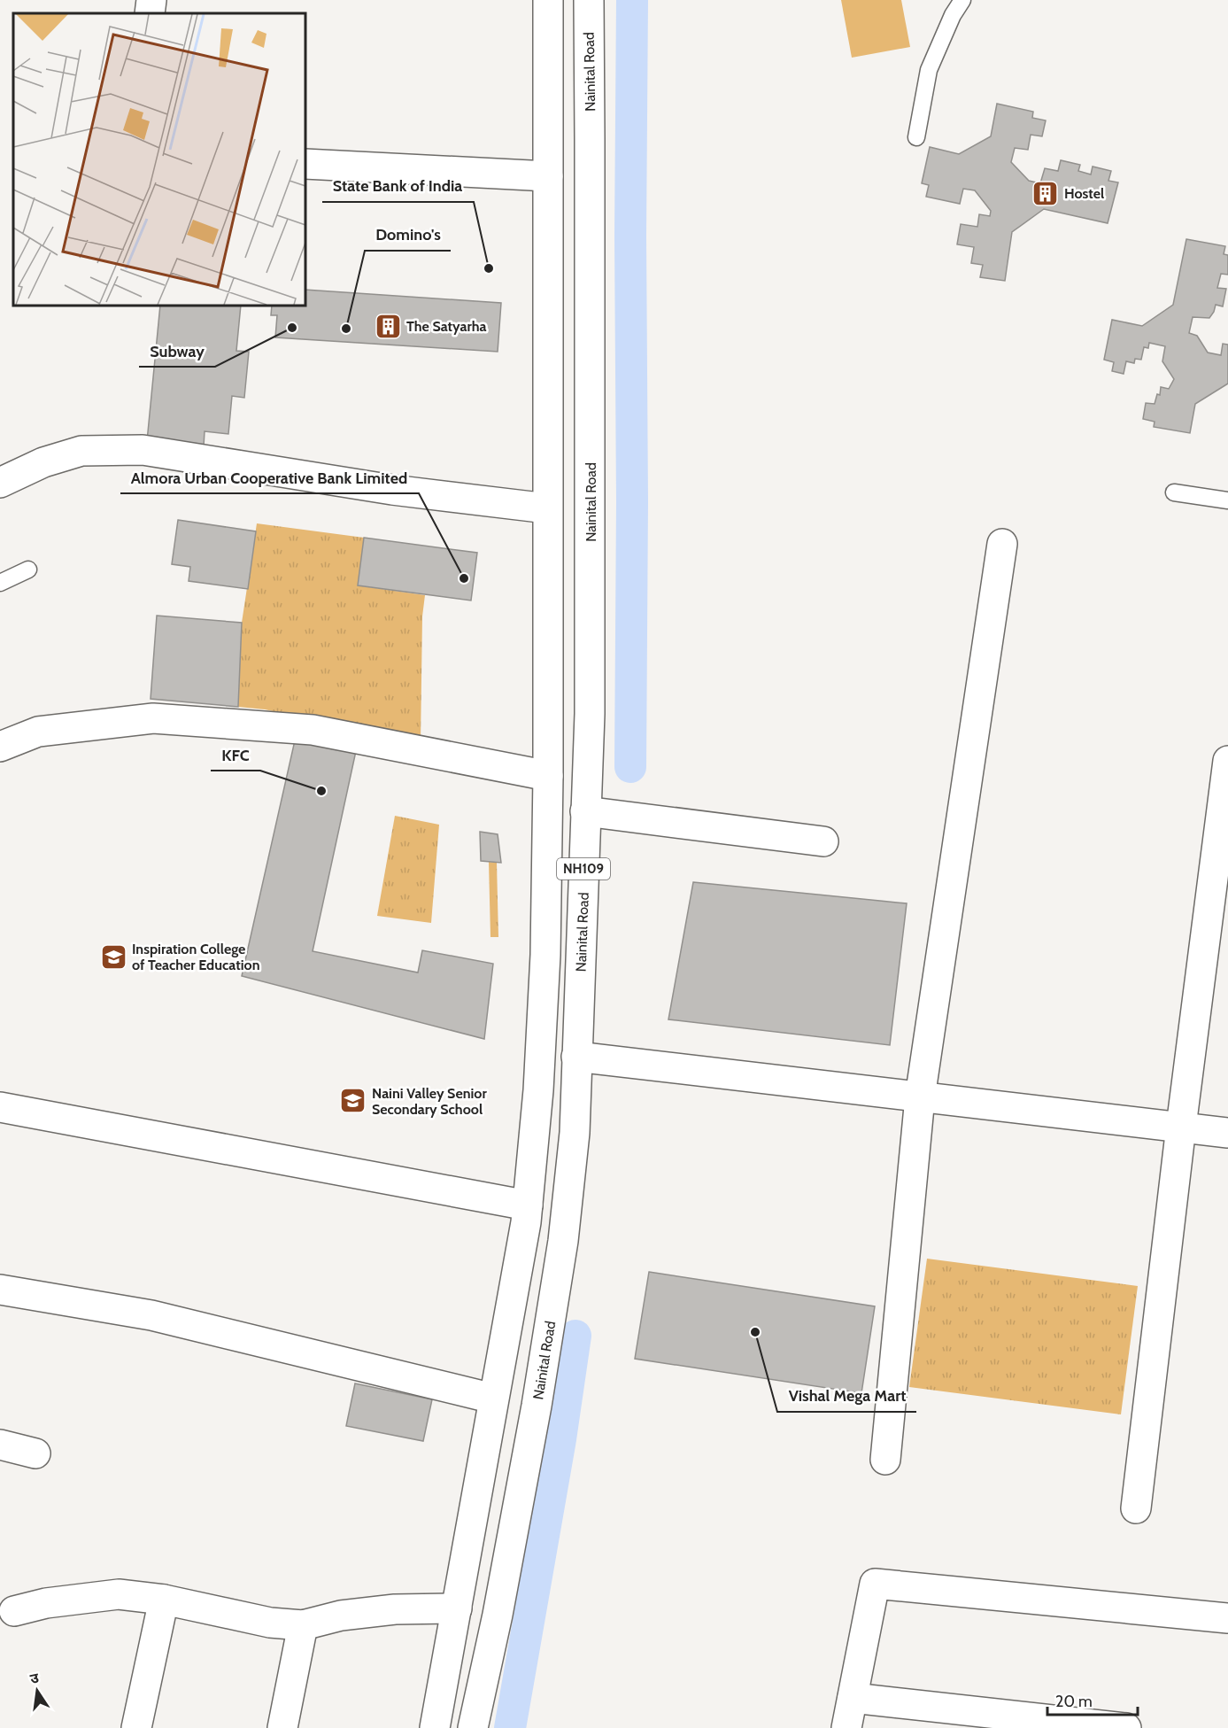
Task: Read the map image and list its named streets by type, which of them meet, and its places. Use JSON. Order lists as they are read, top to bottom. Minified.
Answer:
{"streets":{"main road":["Nainital Road","NH109"]},"places":{"building":["Hostel","The Satyarha"],"other":["State Bank of India","Subway","Domino's","Almora Urban Cooperative Bank Limited","KFC","Vishal Mega Mart"],"school or university":["Inspiration College of Teacher Education","Naini Valley Senior Secondary School"]},"scale_bar":"20 m","north":"top"}
